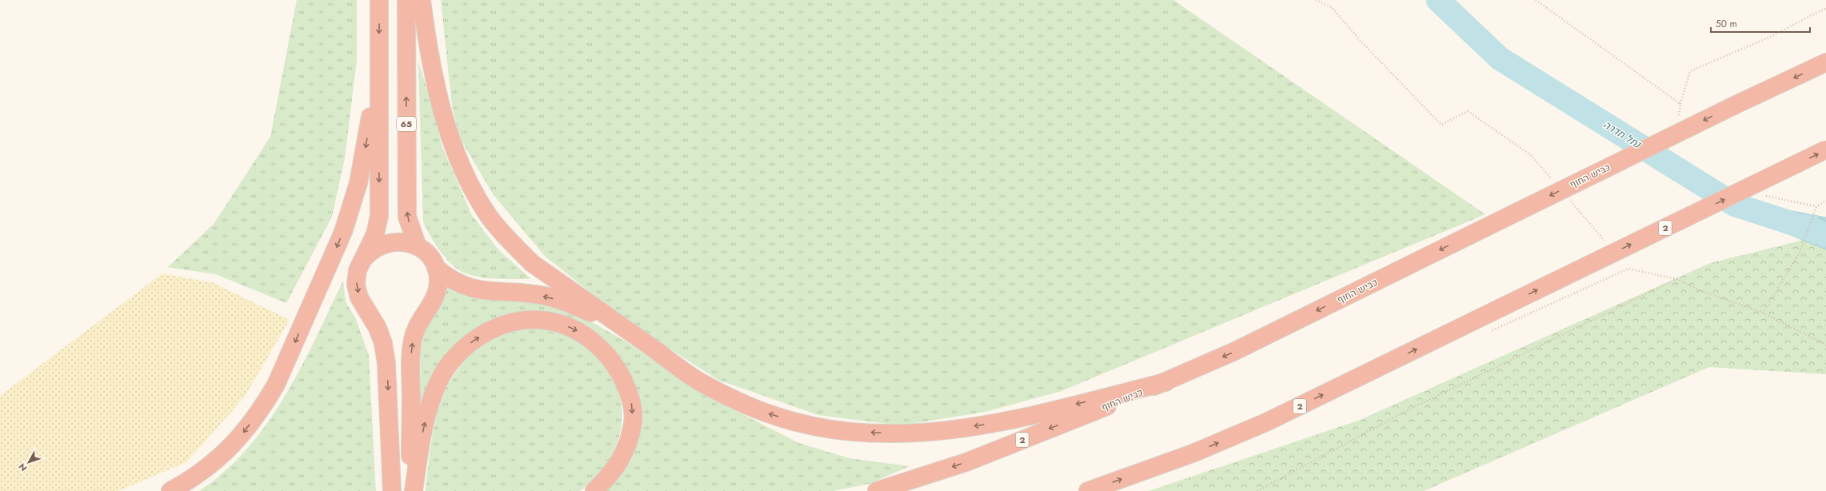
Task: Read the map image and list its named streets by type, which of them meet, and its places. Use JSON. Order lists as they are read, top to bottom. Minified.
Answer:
{"streets":{"highway":["65","כביש החוף","2"]},"water":["נחל חדרה"],"scale_bar":"50 m","north":"bottom left"}
